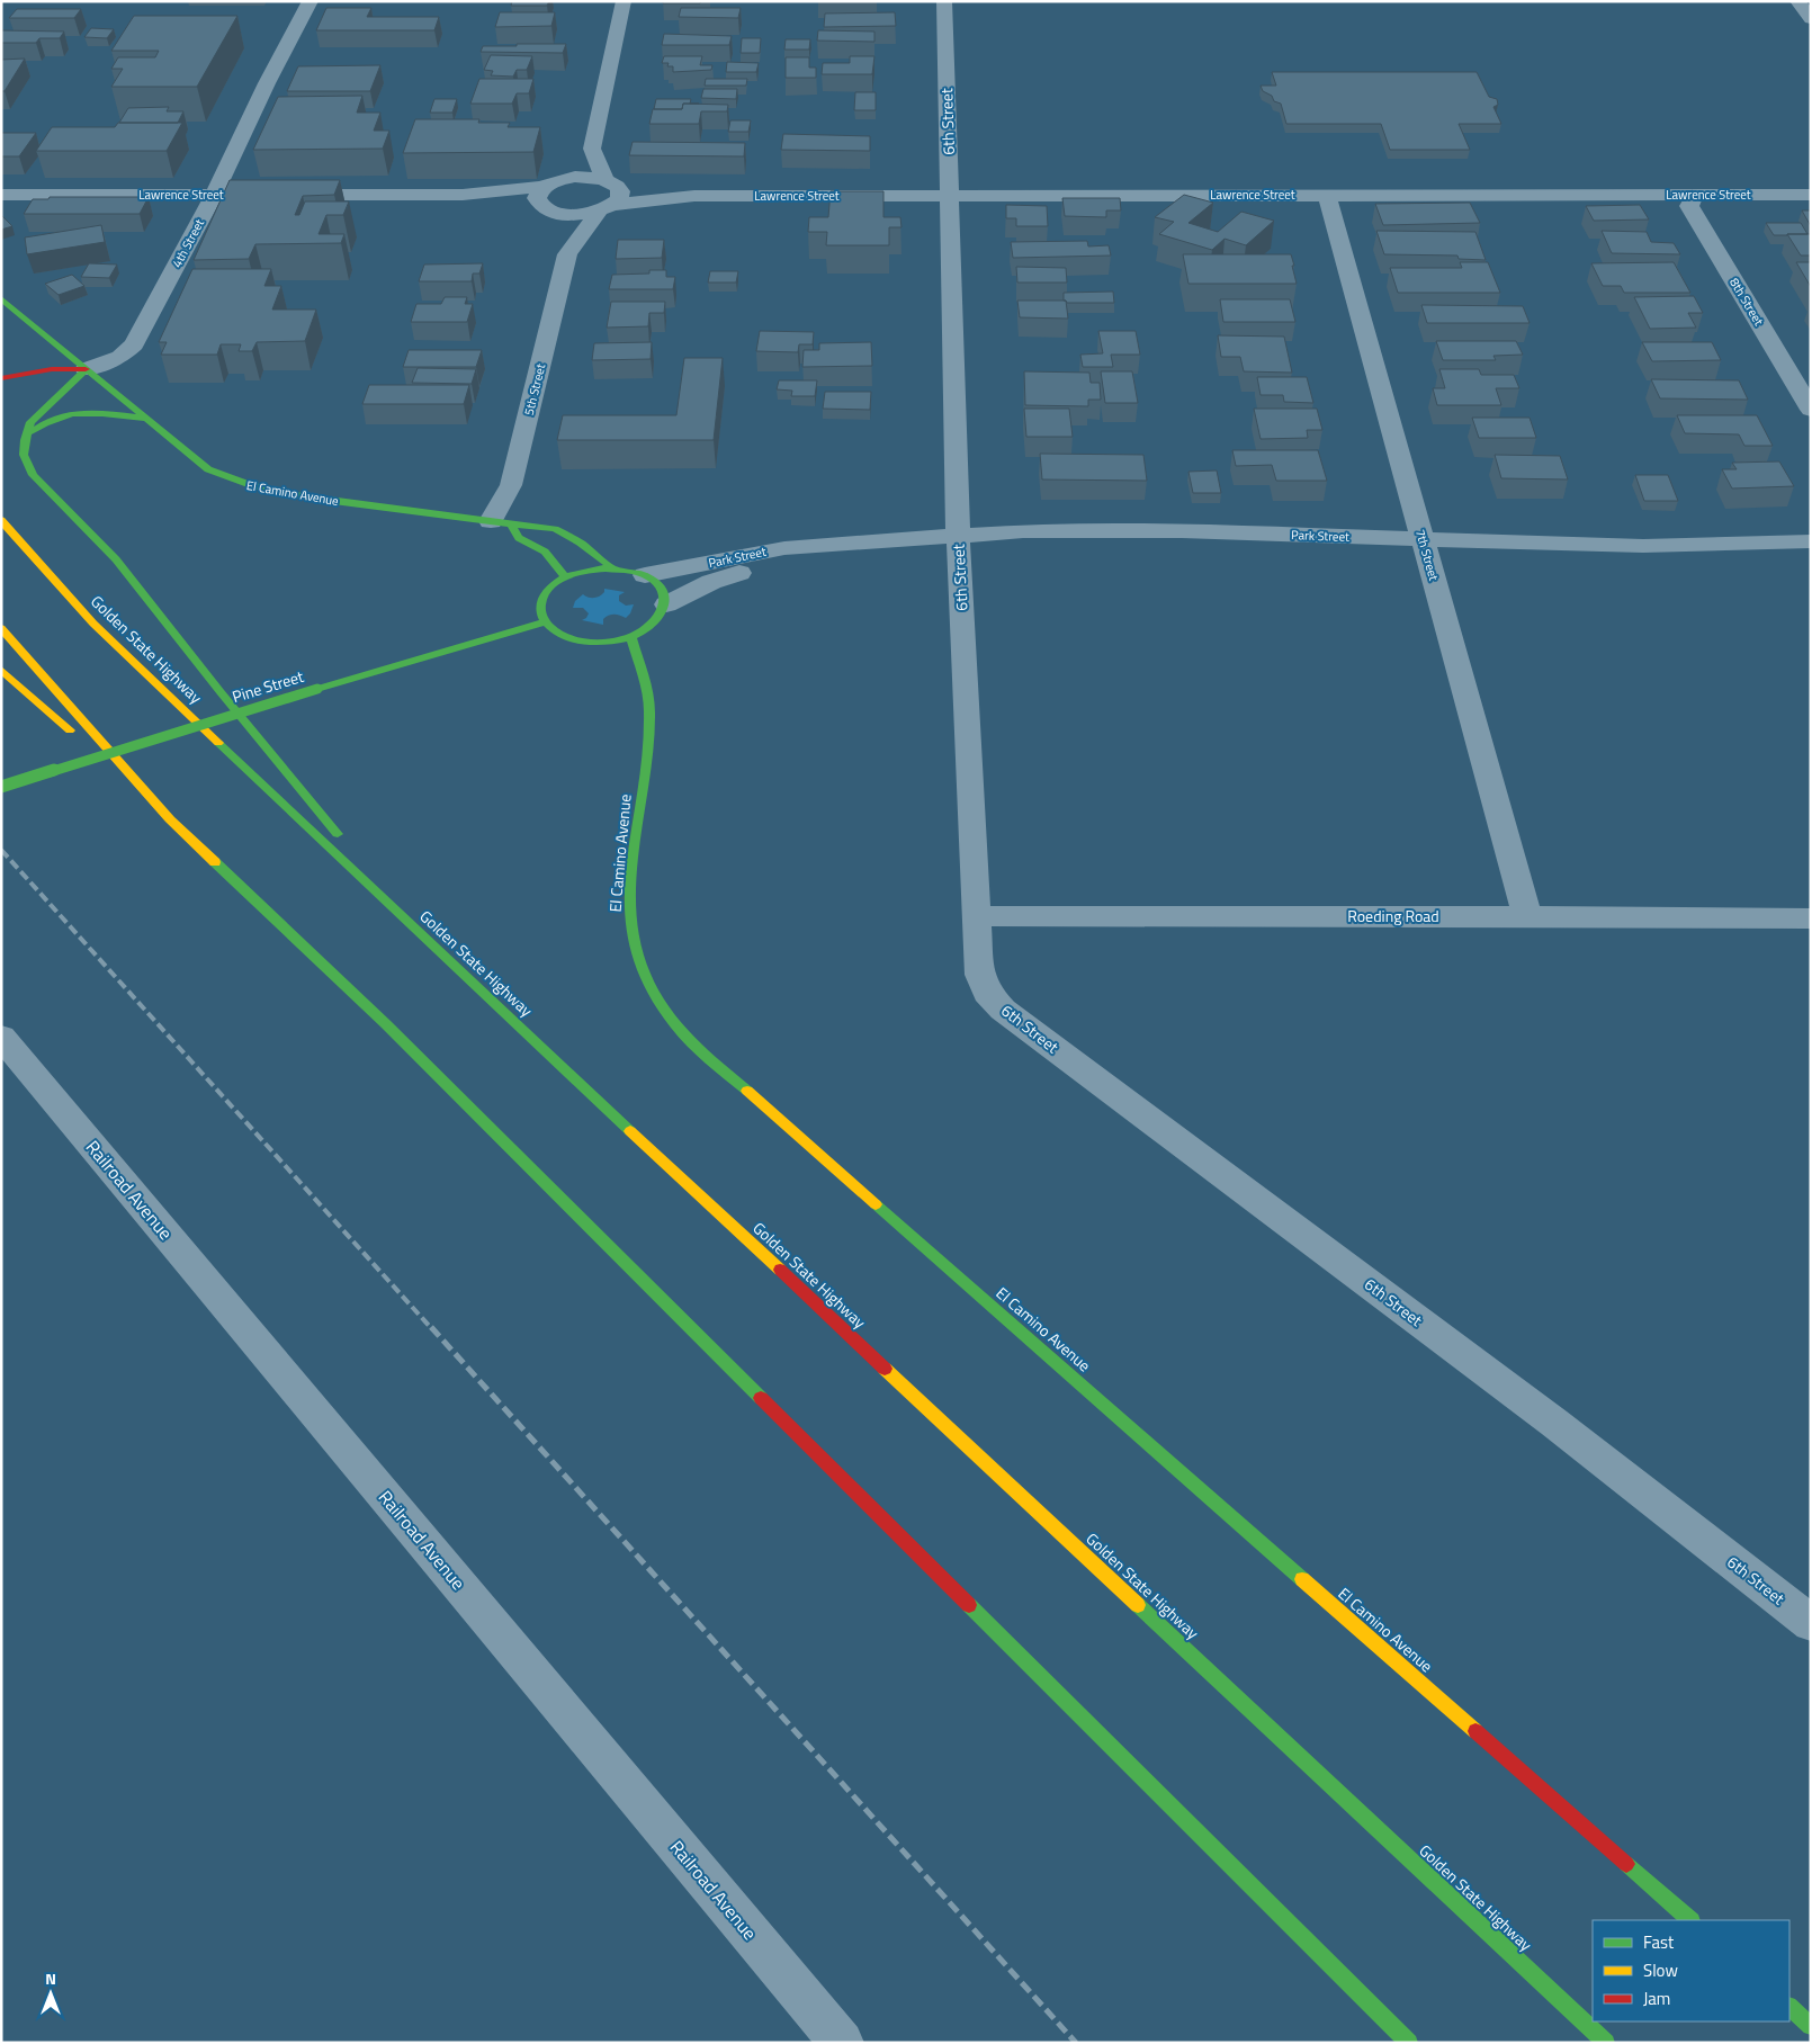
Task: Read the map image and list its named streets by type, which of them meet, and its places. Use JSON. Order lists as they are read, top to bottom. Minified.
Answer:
{"streets":{"main road":["El Camino Avenue","Golden State Highway","Pine Street"],"street":["6th Street","Lawrence Street","4th Street","8th Street","5th Street","Park Street","7th Street","Roeding Road","Railroad Avenue"]},"crossings":[["6th Street","Lawrence Street"],["6th Street","Park Street"],["6th Street","Roeding Road"],["Lawrence Street","4th Street"],["Lawrence Street","8th Street"],["Lawrence Street","5th Street"],["Lawrence Street","7th Street"],["4th Street","El Camino Avenue"],["5th Street","El Camino Avenue"],["El Camino Avenue","Park Street"],["El Camino Avenue","Pine Street"],["Park Street","7th Street"],["Park Street","Pine Street"],["7th Street","Roeding Road"]],"legend":["Fast","Slow","Jam"],"north":"top"}
